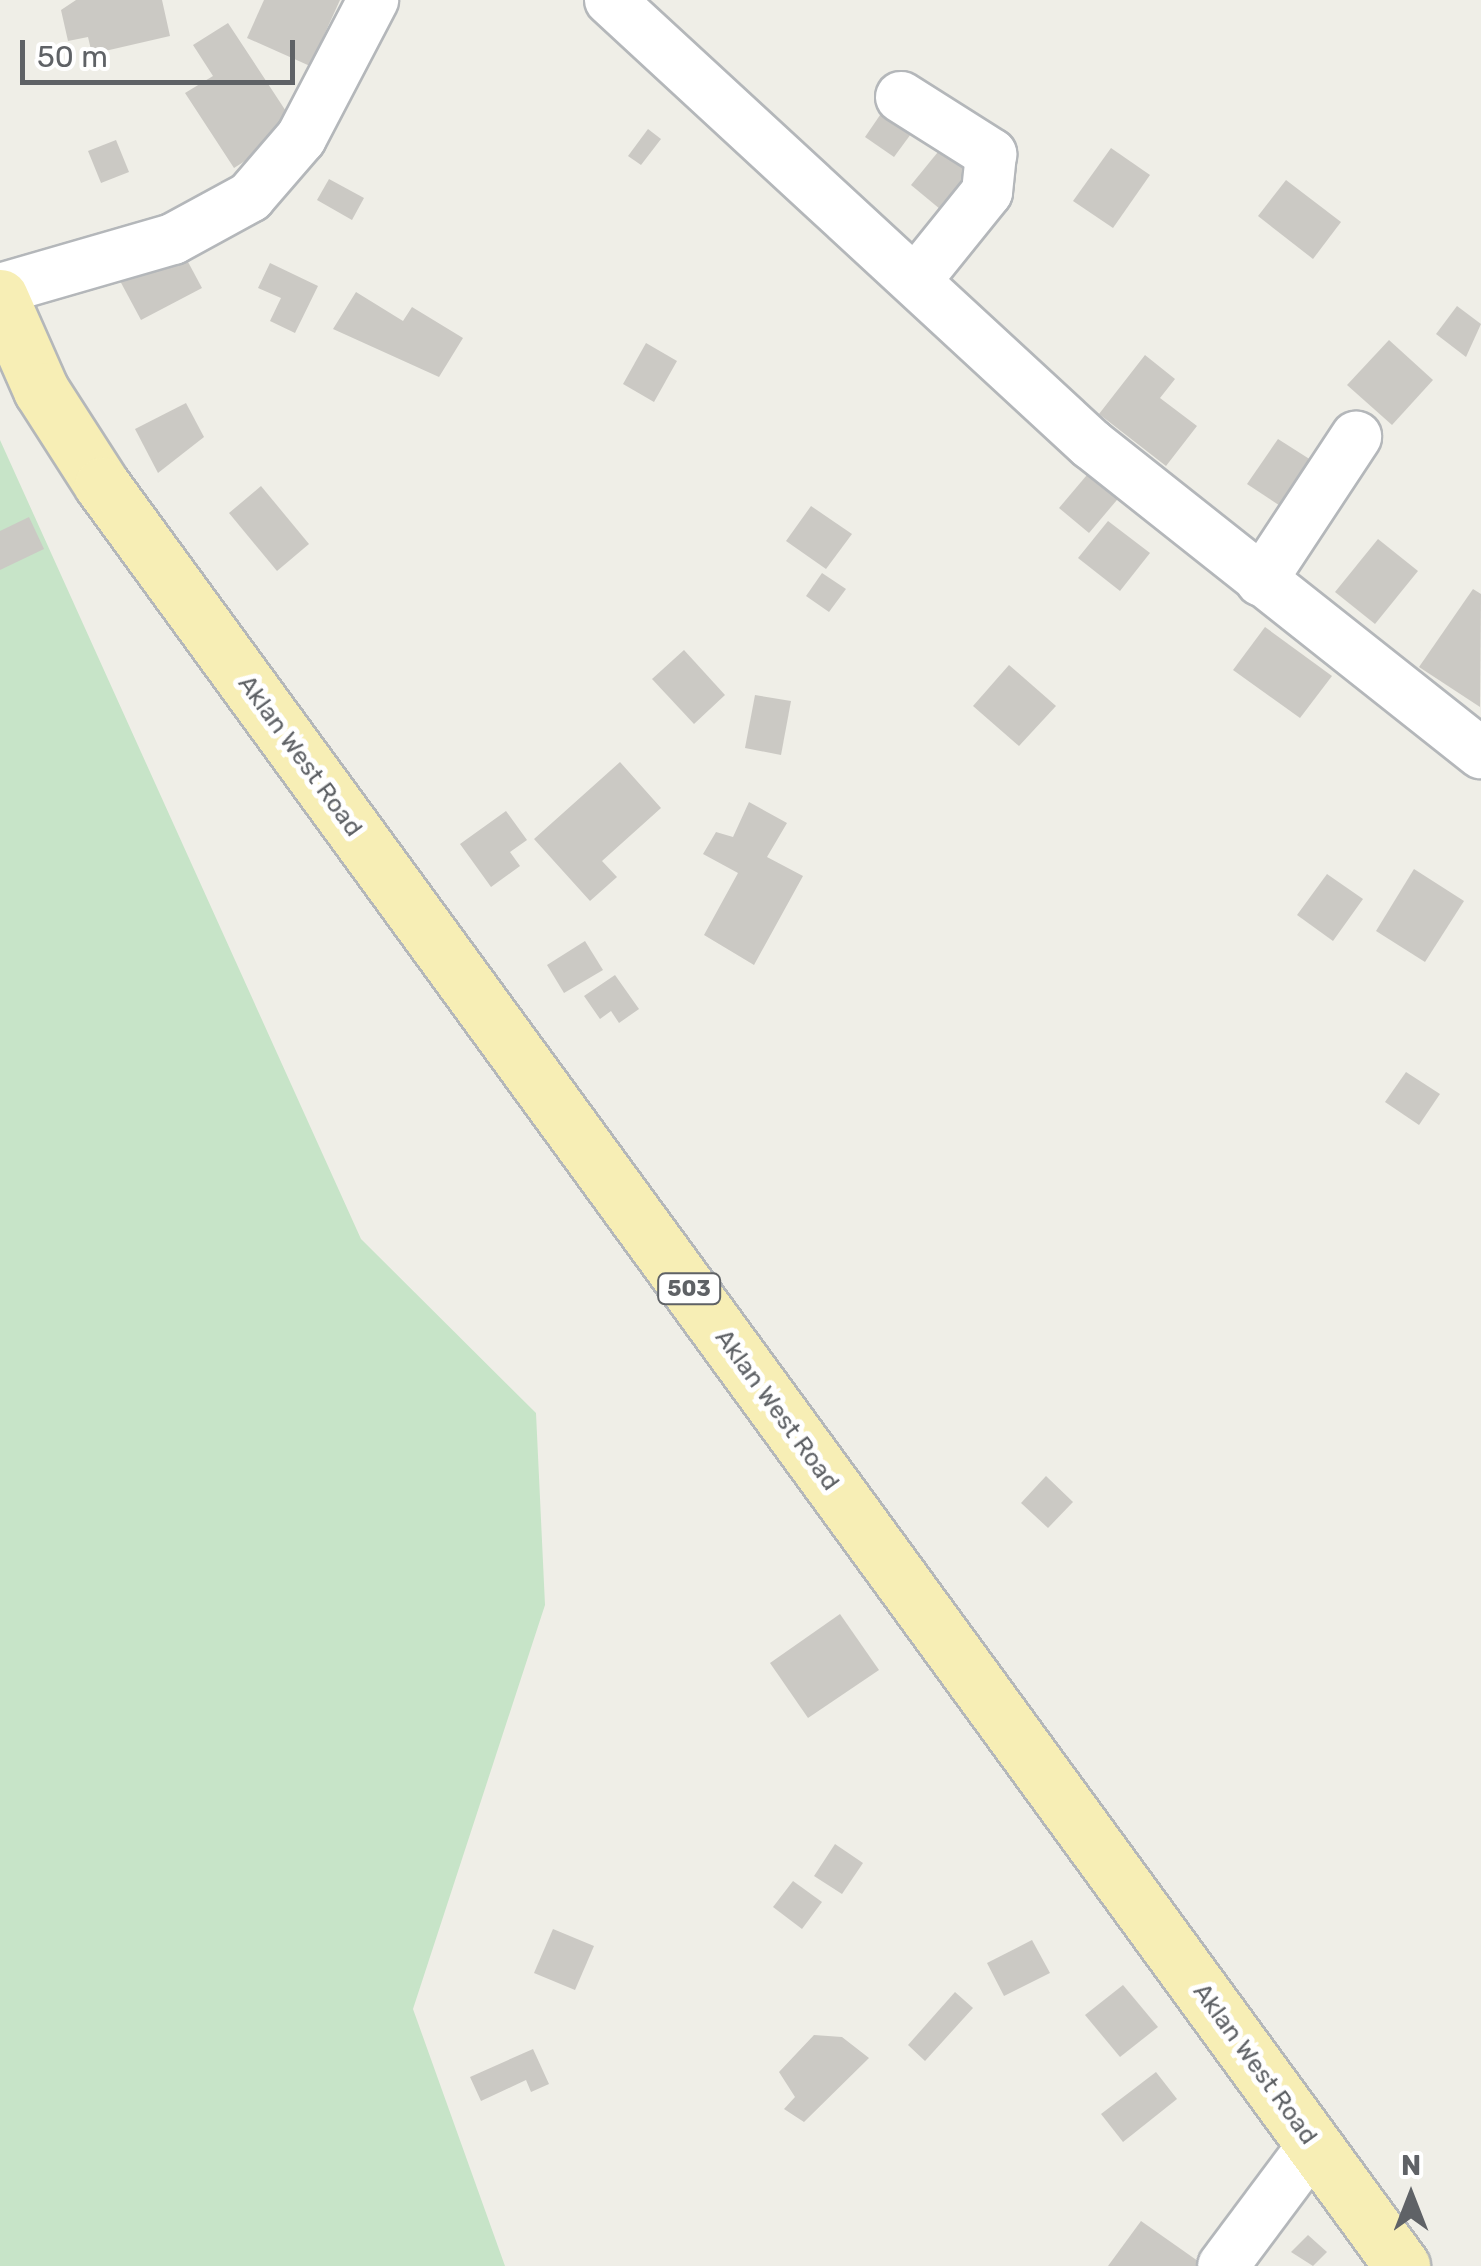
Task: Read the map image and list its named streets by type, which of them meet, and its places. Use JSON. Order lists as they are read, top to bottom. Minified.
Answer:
{"streets":{"main road":["Aklan West Road","503"]},"scale_bar":"50 m","north":"top"}
